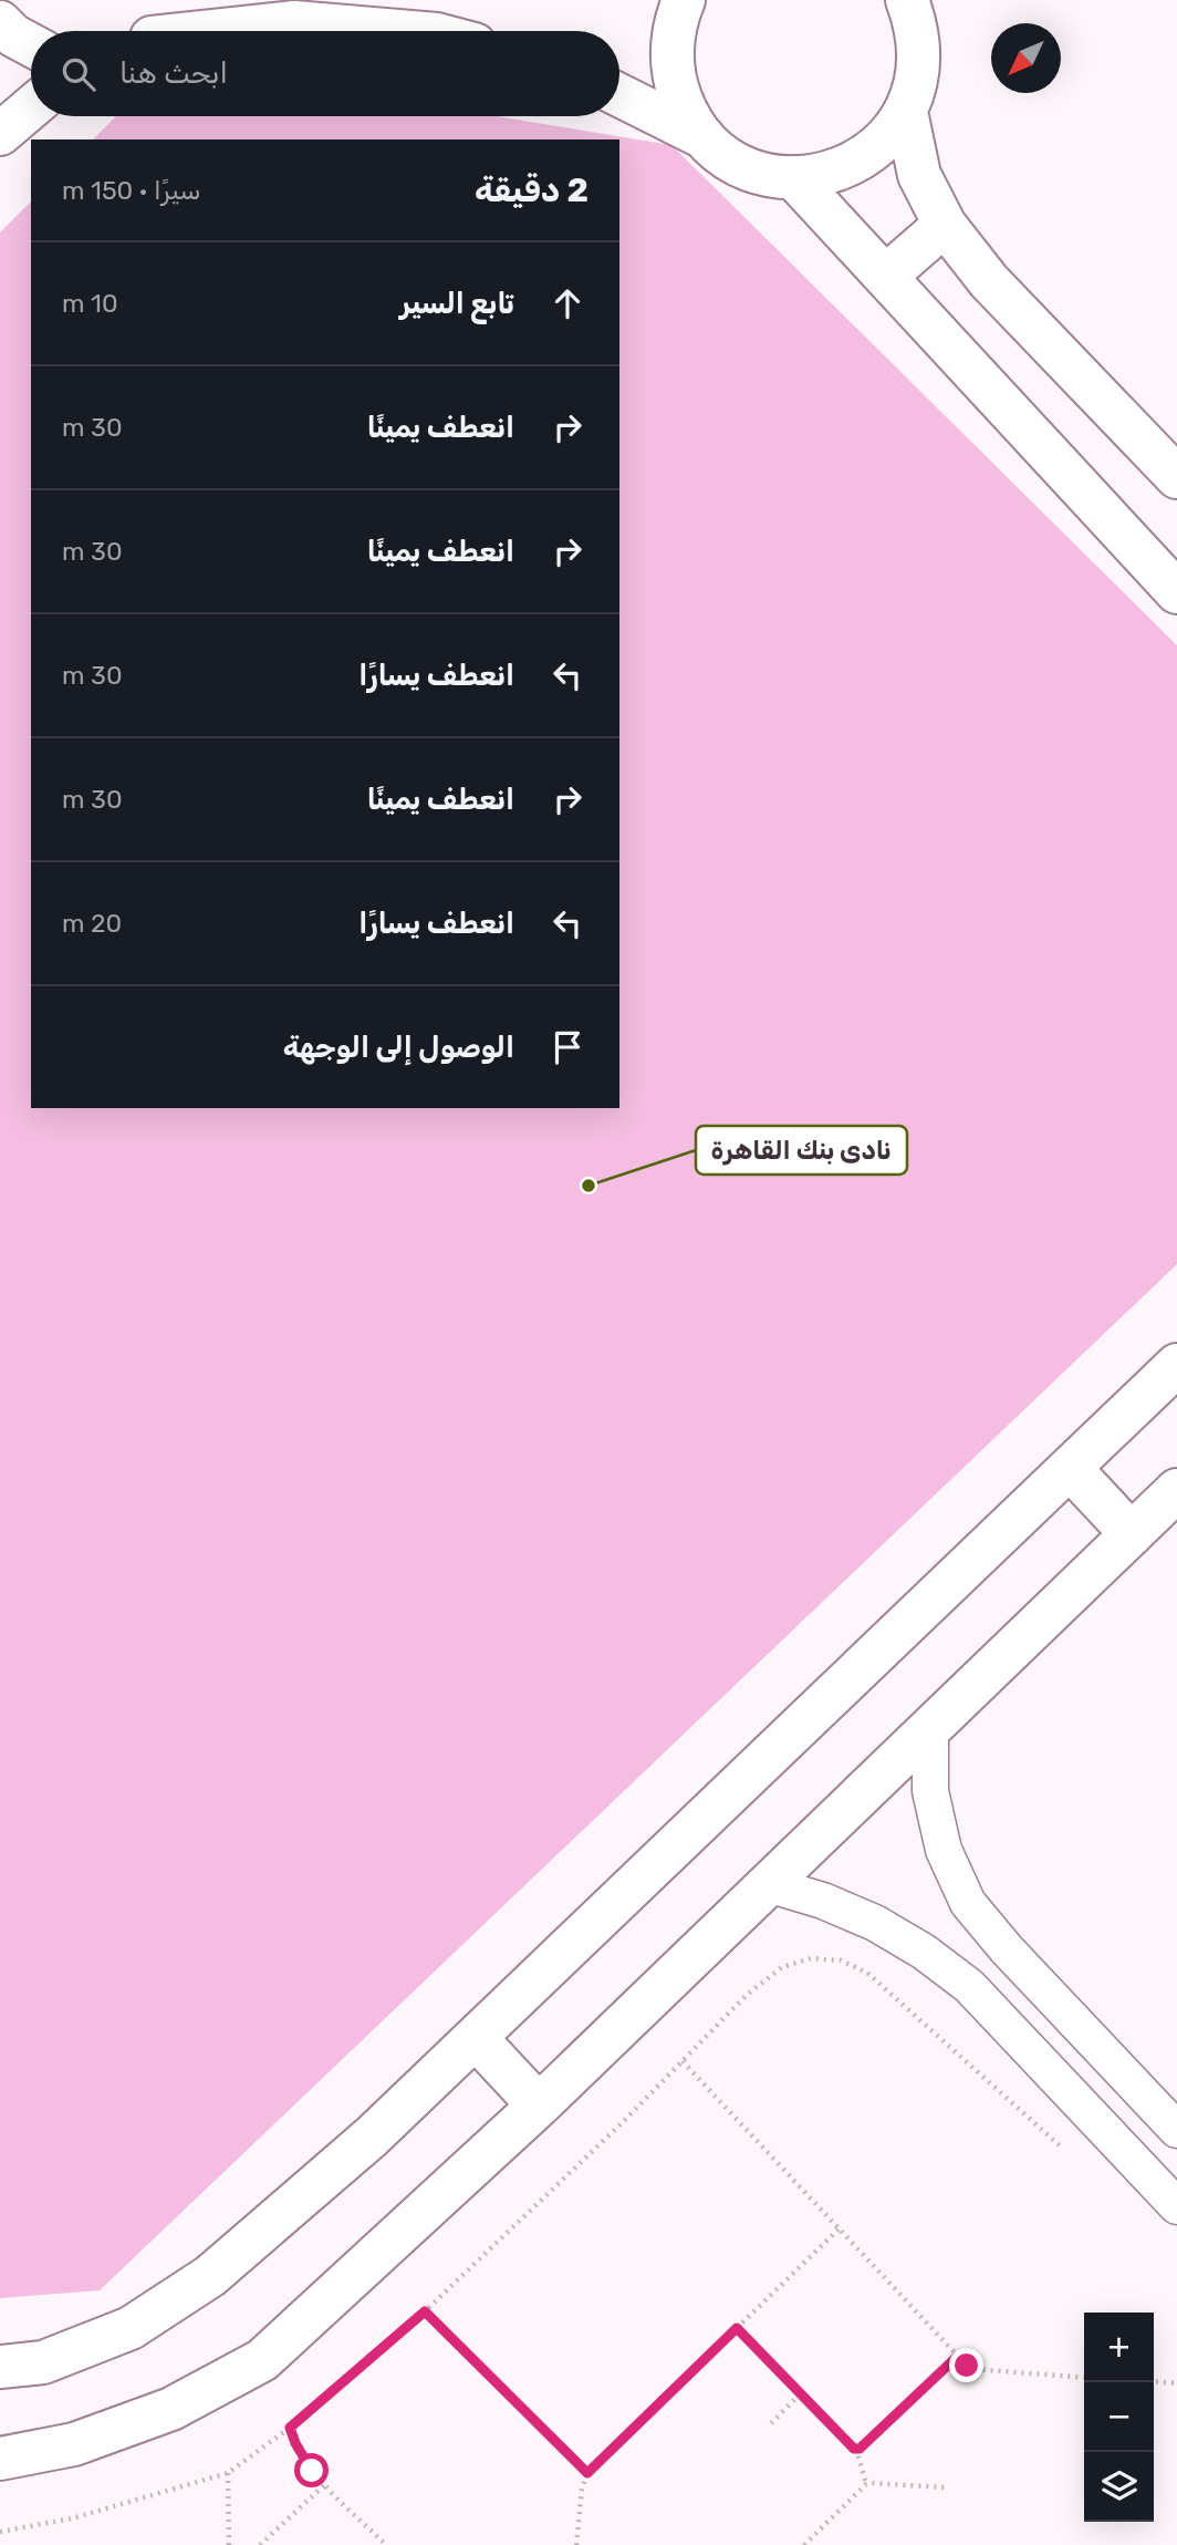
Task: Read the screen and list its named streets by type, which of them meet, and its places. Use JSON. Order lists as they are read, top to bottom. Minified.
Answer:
{"places":["نادى بنك القاهرة"],"north":"bottom left","page":{"search":"ابحث هنا","heading":["2 دقيقة","سيرًا · 150 m"],"list":[["تابع السير","10 m"],["انعطف يمينًا","30 m"],["انعطف يمينًا","30 m"],["انعطف يسارًا","30 m"],["انعطف يمينًا","30 m"],["انعطف يسارًا","20 m"],"الوصول إلى الوجهة"],"map_buttons":["+","−"]}}
